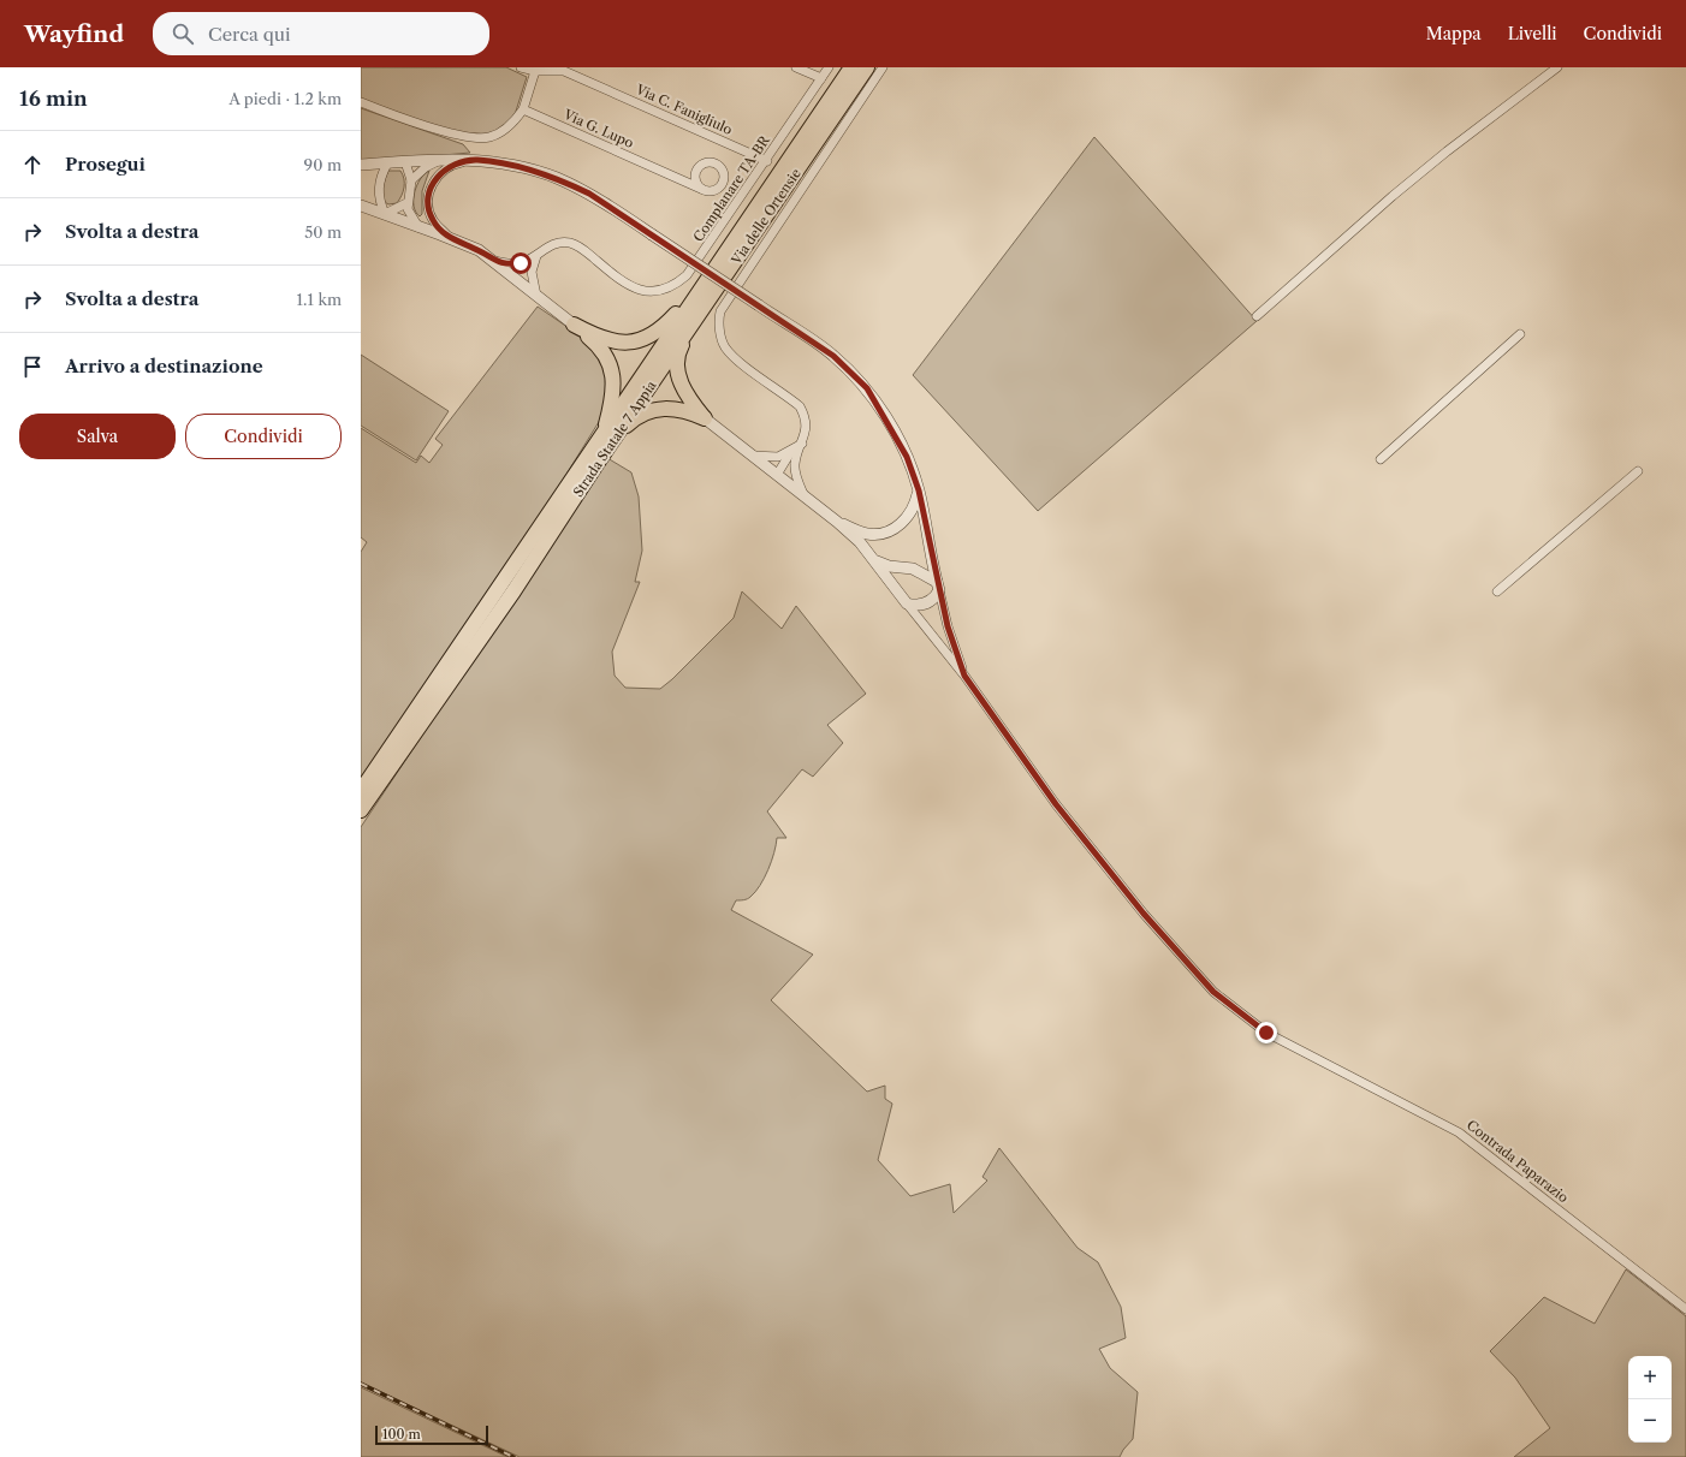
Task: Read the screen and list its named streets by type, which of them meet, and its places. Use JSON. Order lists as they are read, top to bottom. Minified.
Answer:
{"streets":{"highway":["Strada Statale 7 Appia"],"street":["Via C. Fanigliulo","Via G. Lupo","Complanare TA-BR","Via delle Ortensie","Contrada Paparazio"]},"crossings":[["Via C. Fanigliulo","Complanare TA-BR"]],"scale_bar":"100 m","page":{"header":"Wayfind","search":"Cerca qui","nav":["Mappa","Livelli","Condividi"],"heading":["16 min","A piedi · 1.2 km"],"list":[["Prosegui","90 m"],["Svolta a destra","50 m"],["Svolta a destra","1.1 km"],"Arrivo a destinazione"],"buttons":["Salva","Condividi"],"map_buttons":["+","−"],"scale":"100 m"}}
